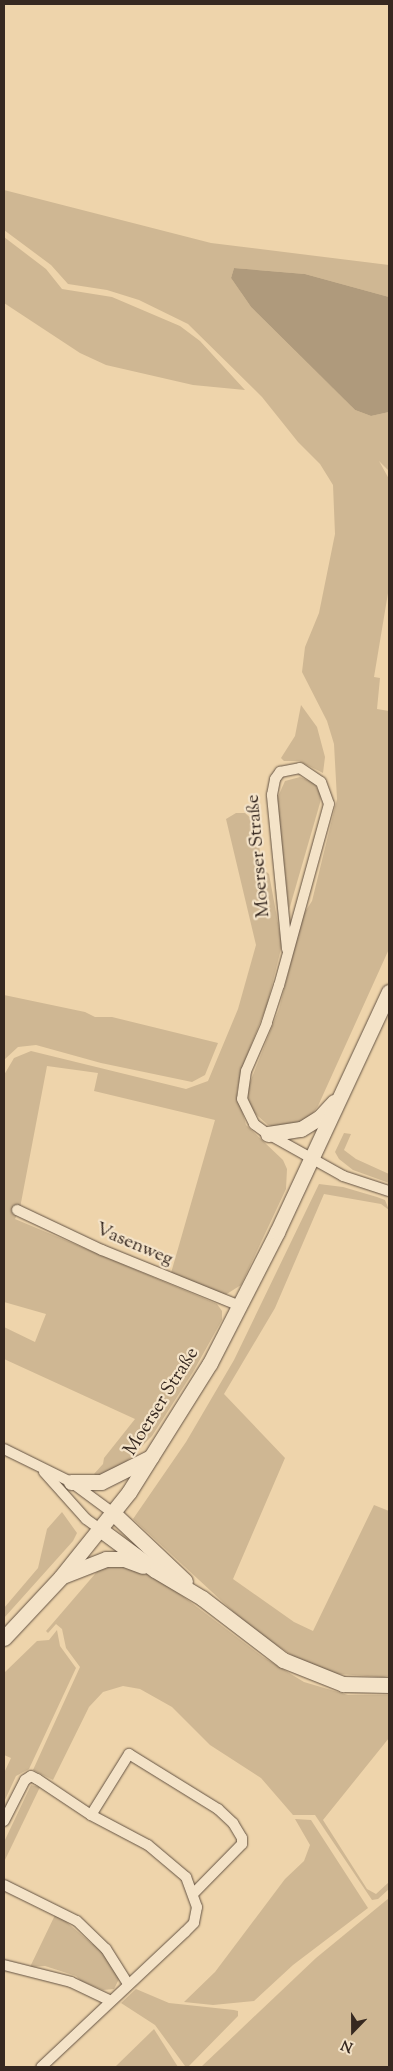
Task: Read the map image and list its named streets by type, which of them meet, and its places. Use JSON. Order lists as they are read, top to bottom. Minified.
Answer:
{"streets":{"main road":["Moerser Straße"],"street":["Vasenweg"]},"crossings":[["Moerser Straße","Vasenweg"]],"north":"bottom"}
